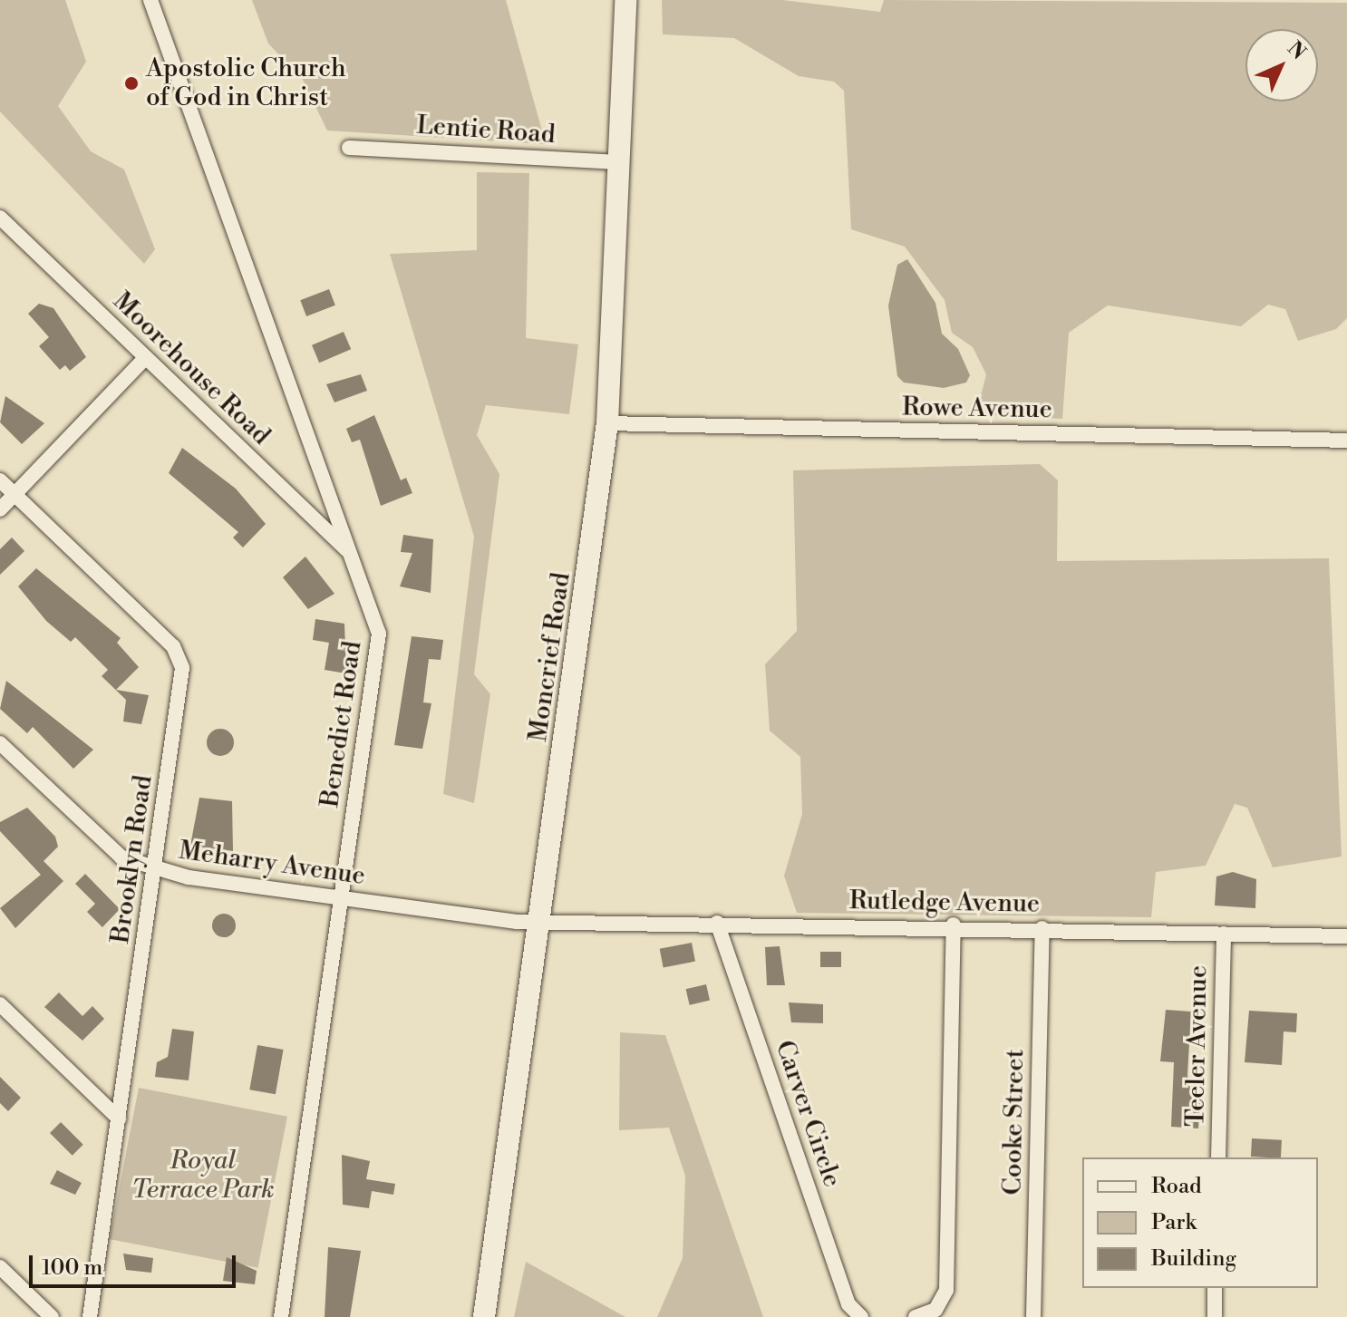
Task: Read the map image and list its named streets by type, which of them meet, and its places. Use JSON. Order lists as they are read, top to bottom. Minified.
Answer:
{"streets":{"main road":["Moncrief Road"],"street":["Lentie Road","Moorehouse Road","Rowe Avenue","Benedict Road","Brooklyn Road","Meharry Avenue","Rutledge Avenue","Teeler Avenue","Carver Circle","Cooke Street"]},"crossings":[["Lentie Road","Moncrief Road"],["Moorehouse Road","Benedict Road"],["Rowe Avenue","Moncrief Road"],["Moncrief Road","Meharry Avenue"],["Moncrief Road","Rutledge Avenue"],["Benedict Road","Meharry Avenue"],["Brooklyn Road","Meharry Avenue"],["Meharry Avenue","Rutledge Avenue"],["Rutledge Avenue","Teeler Avenue"],["Rutledge Avenue","Carver Circle"],["Rutledge Avenue","Cooke Street"]],"parks":["Royal Terrace Park"],"places":["Apostolic Church of God in Christ"],"legend":["Road","Park","Building"],"scale_bar":"100 m","north":"top right"}
